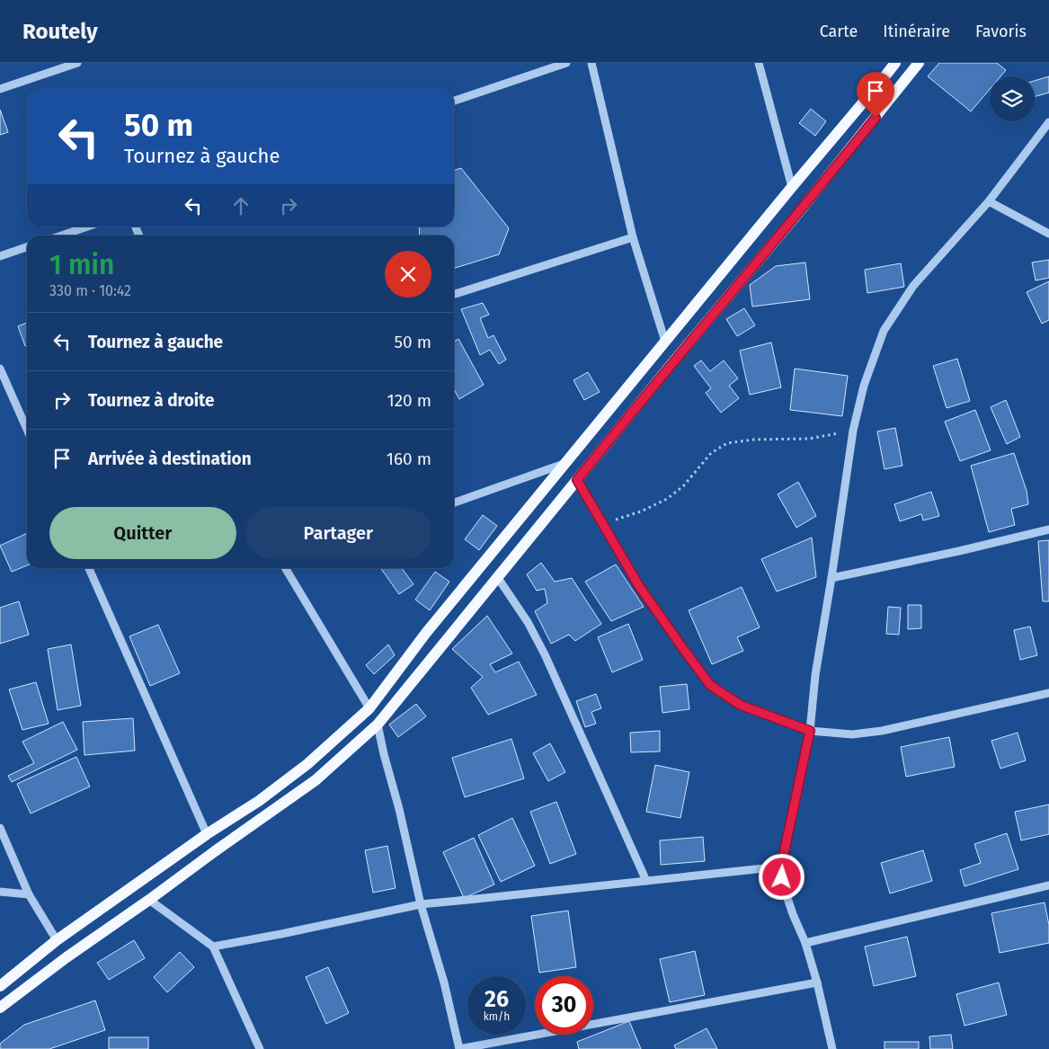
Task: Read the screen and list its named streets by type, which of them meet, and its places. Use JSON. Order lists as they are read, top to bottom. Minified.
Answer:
{"page":{"header":"Routely","nav":["Carte","Itinéraire","Favoris"],"turn":["50 m","Tournez à gauche"],"heading":["1 min","330 m · 10:42"],"list":[{"name":"Tournez à gauche","value":"50 m"},{"name":"Tournez à droite","value":"120 m"},{"name":"Arrivée à destination","value":"160 m"}],"buttons":["Quitter","Partager"],"speed":"26 km/h","limit":"30"}}
